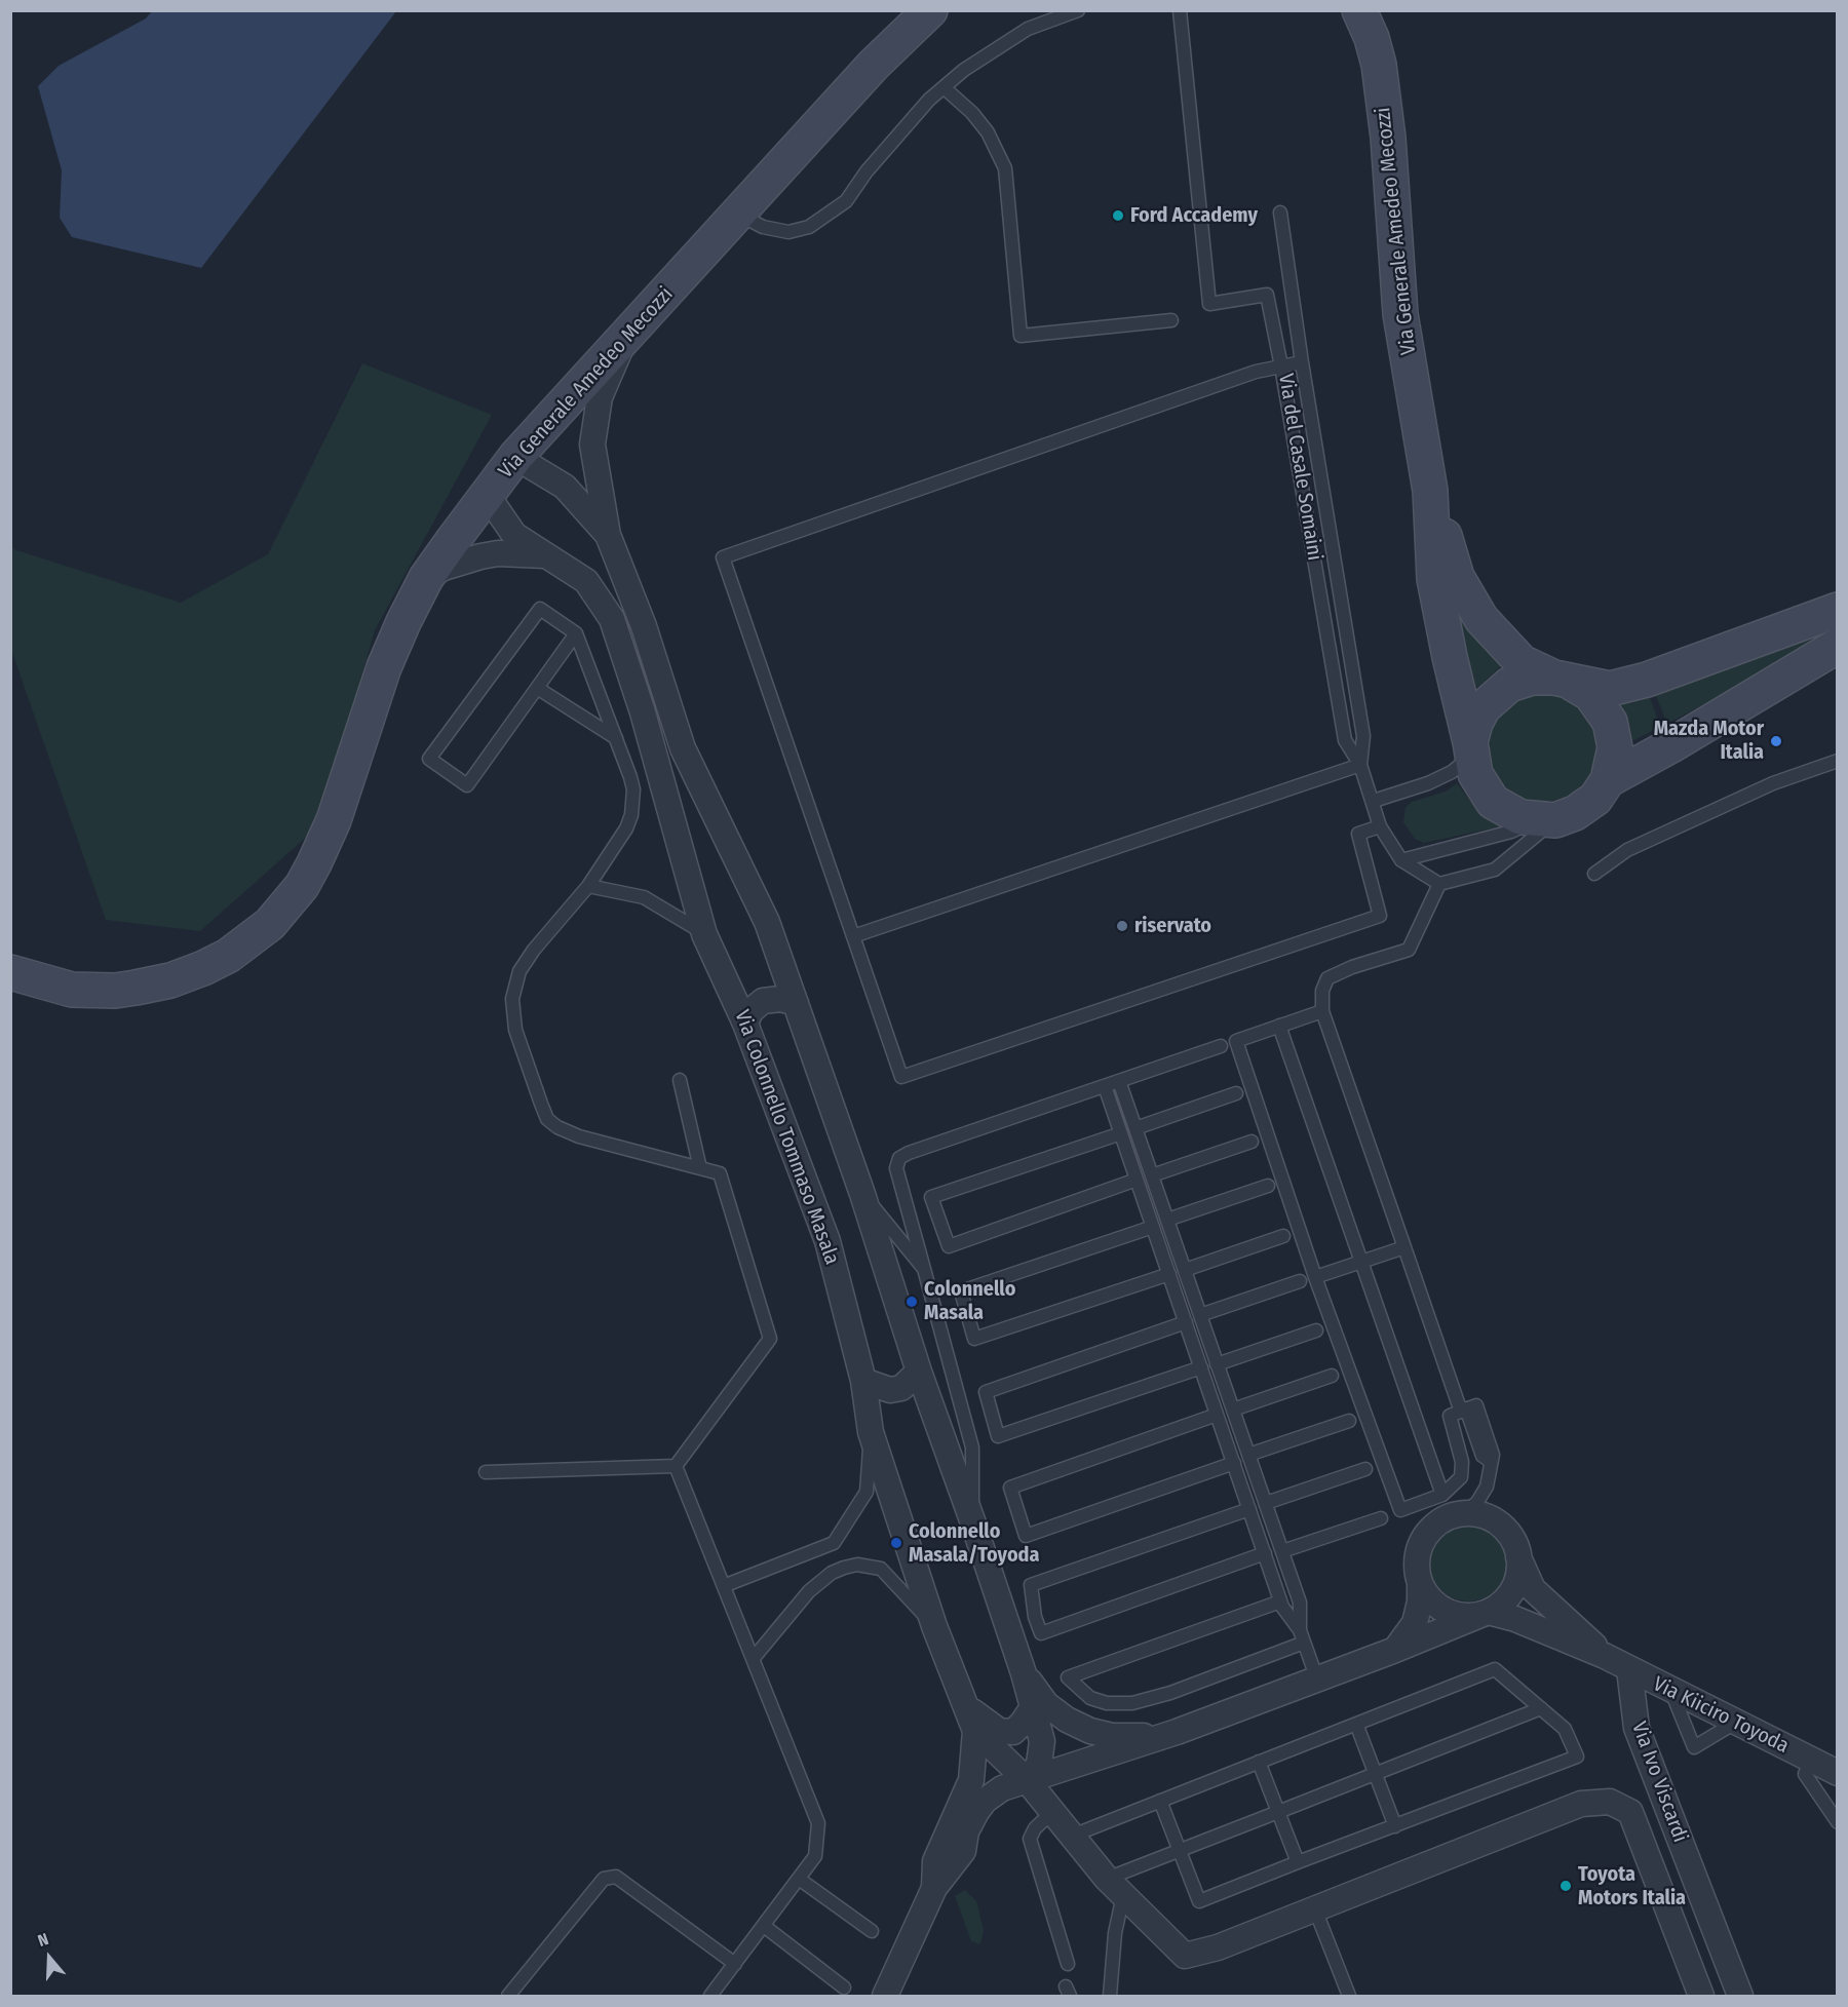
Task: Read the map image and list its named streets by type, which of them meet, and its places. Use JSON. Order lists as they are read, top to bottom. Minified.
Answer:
{"streets":{"street":["Via Generale Amedeo Mecozzi","Via Colonnello Tommaso Masala","Via Kiiciro Toyoda","Via Ivo Viscardi"],"lane":["Via del Casale Somaini"]},"crossings":[["Via Generale Amedeo Mecozzi","Via Colonnello Tommaso Masala"],["Via Kiiciro Toyoda","Via Ivo Viscardi"]],"places":["Ford Accademy","Mazda Motor Italia","riservato","Colonnello Masala","Colonnello Masala/Toyoda","Toyota Motors Italia"],"north":"top"}
